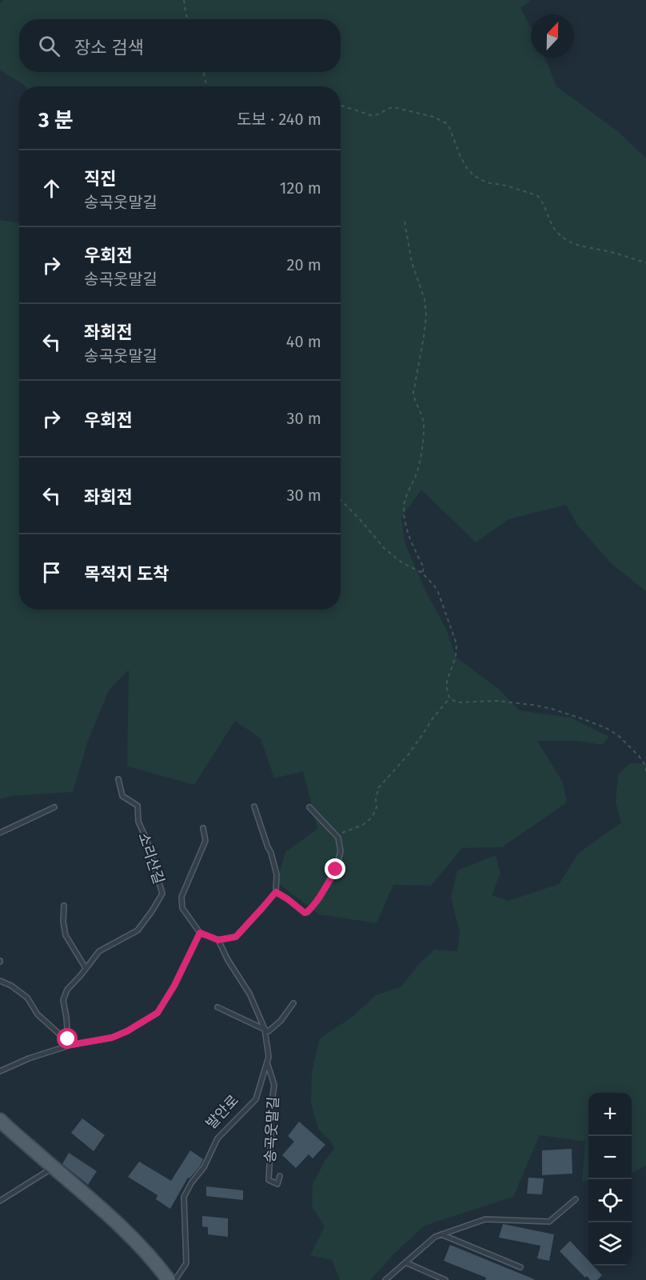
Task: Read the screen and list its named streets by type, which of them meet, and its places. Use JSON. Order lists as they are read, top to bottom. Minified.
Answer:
{"streets":{"lane":["소리산길","발안로","송곡웃말길"]},"crossings":[["발안로","송곡웃말길"]],"north":"top","page":{"search":"장소 검색","heading":["3 분","도보 · 240 m"],"list":[["직진","송곡웃말길","120 m"],["우회전","송곡웃말길","20 m"],["좌회전","송곡웃말길","40 m"],["우회전","30 m"],["좌회전","30 m"],"목적지 도착"],"map_buttons":["+","−"]}}
